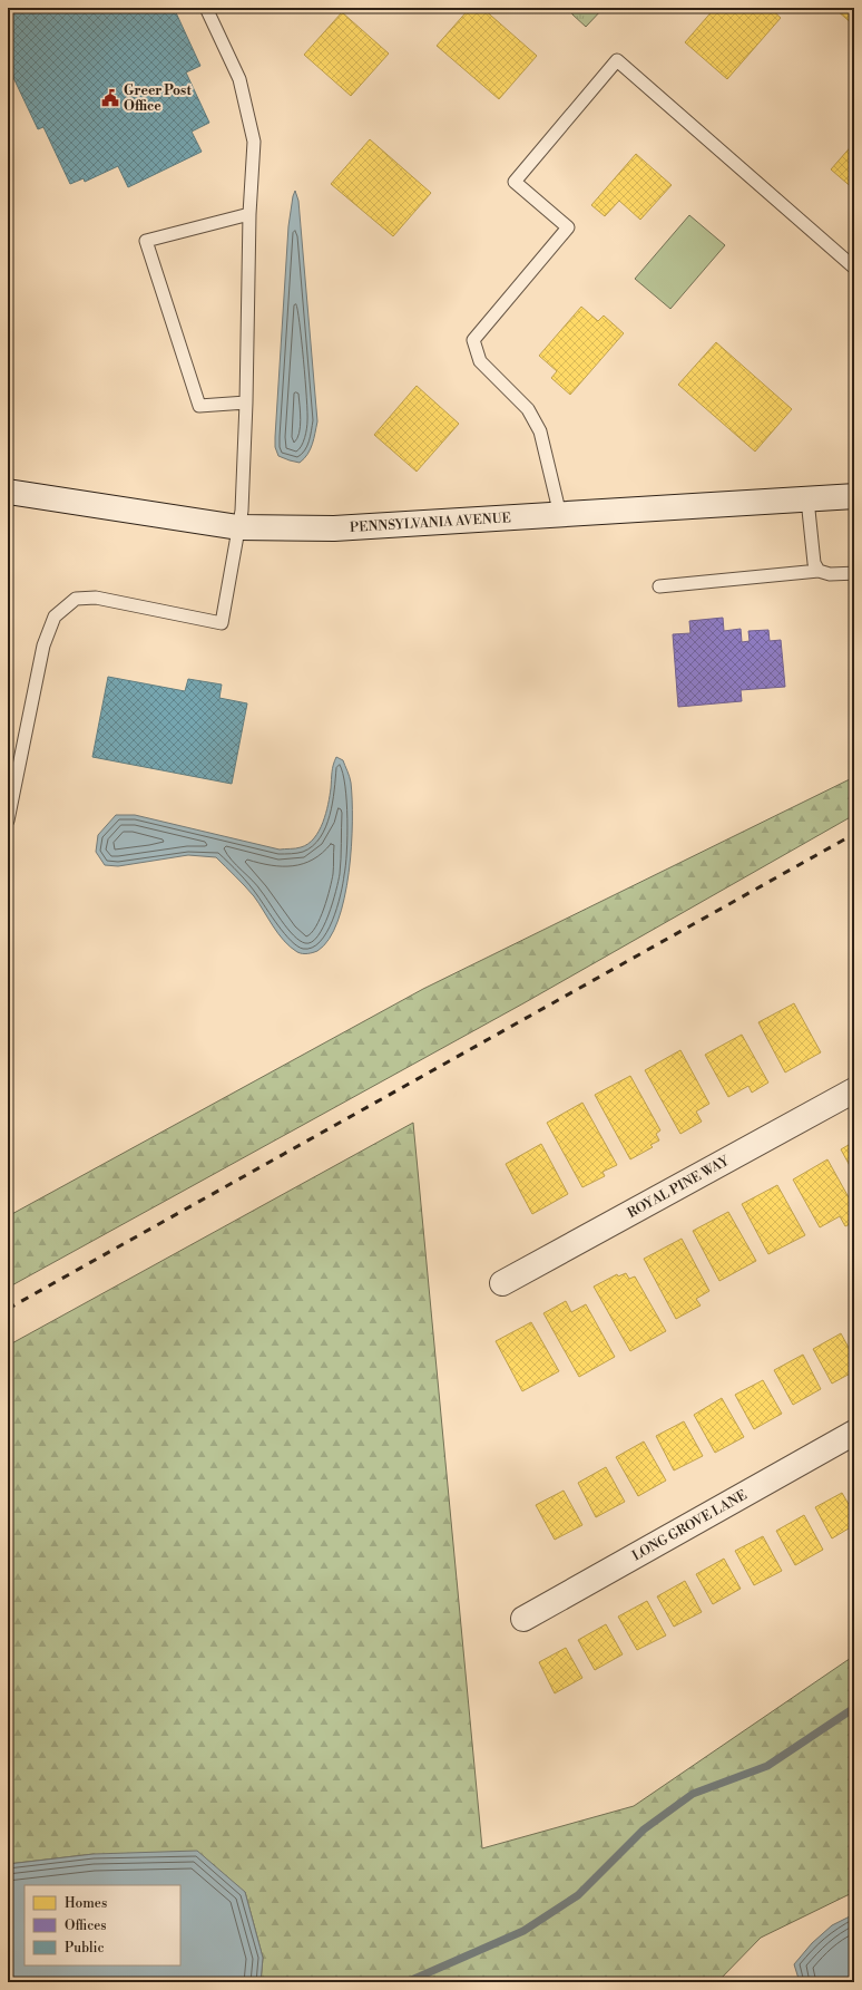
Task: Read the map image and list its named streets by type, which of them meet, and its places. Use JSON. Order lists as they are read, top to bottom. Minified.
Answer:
{"streets":{"street":["PENNSYLVANIA AVENUE","ROYAL PINE WAY","LONG GROVE LANE"]},"places":{"public building":["Greer Post Office"]},"legend":["Homes","Offices","Public"]}
